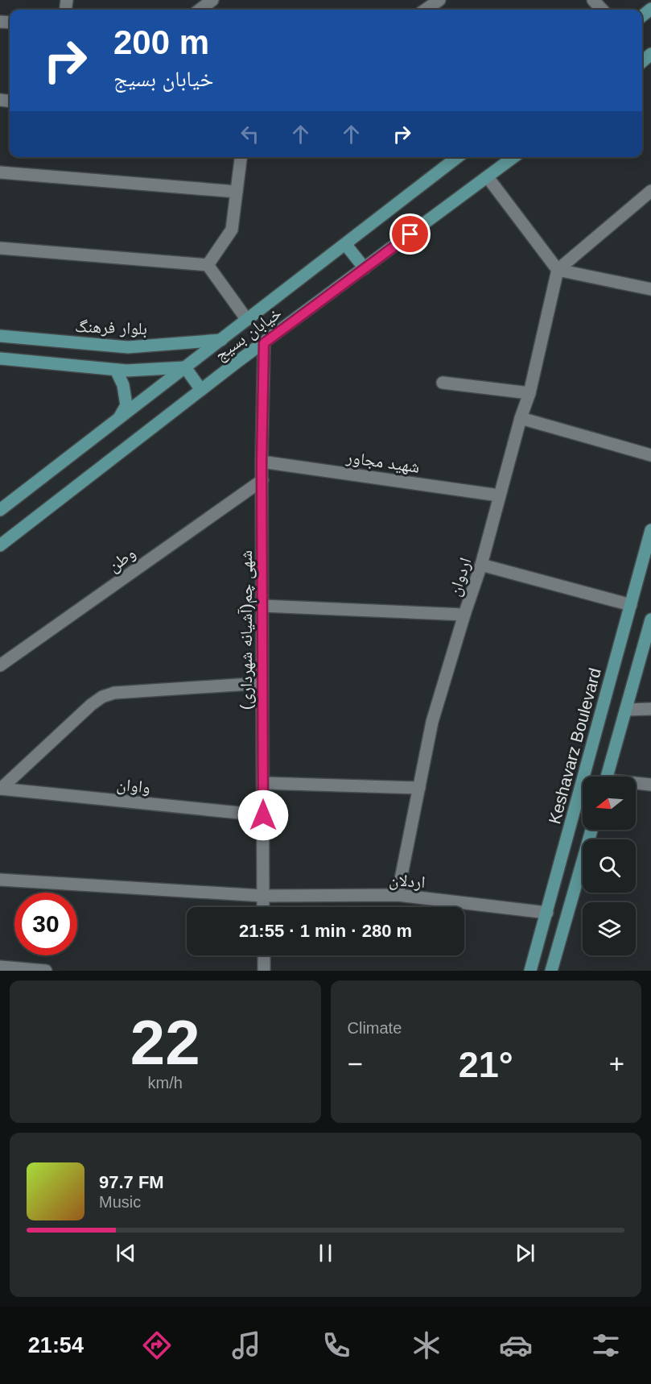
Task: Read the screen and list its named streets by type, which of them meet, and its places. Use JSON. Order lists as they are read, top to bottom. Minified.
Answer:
{"streets":{"main road":["بلوار فرهنگ","خیابان بسیج","Keshavarz Boulevard"],"street":["شهید مجاور","وطن","اردوان","شهی چم(آشیانه شهرداری)","واوان","اردلان"]},"crossings":[["بلوار فرهنگ","خیابان بسیج"],["خیابان بسیج","شهی چم(آشیانه شهرداری)"],["شهید مجاور","اردوان"],["شهید مجاور","شهی چم(آشیانه شهرداری)"],["وطن","شهی چم(آشیانه شهرداری)"],["اردوان","اردلان"],["شهی چم(آشیانه شهرداری)","واوان"],["شهی چم(آشیانه شهرداری)","اردلان"],["Keshavarz Boulevard","اردلان"]],"north":"left","page":{"turn":["200 m","خیابان بسیج"],"limit":"30","trip":"21:55 · 1 min · 280 m","tile":[["22","km/h"],"Climate"],"heat":["−","21°","+"],"song":["97.7 FM","Music"],"tabs":"21:54"}}
